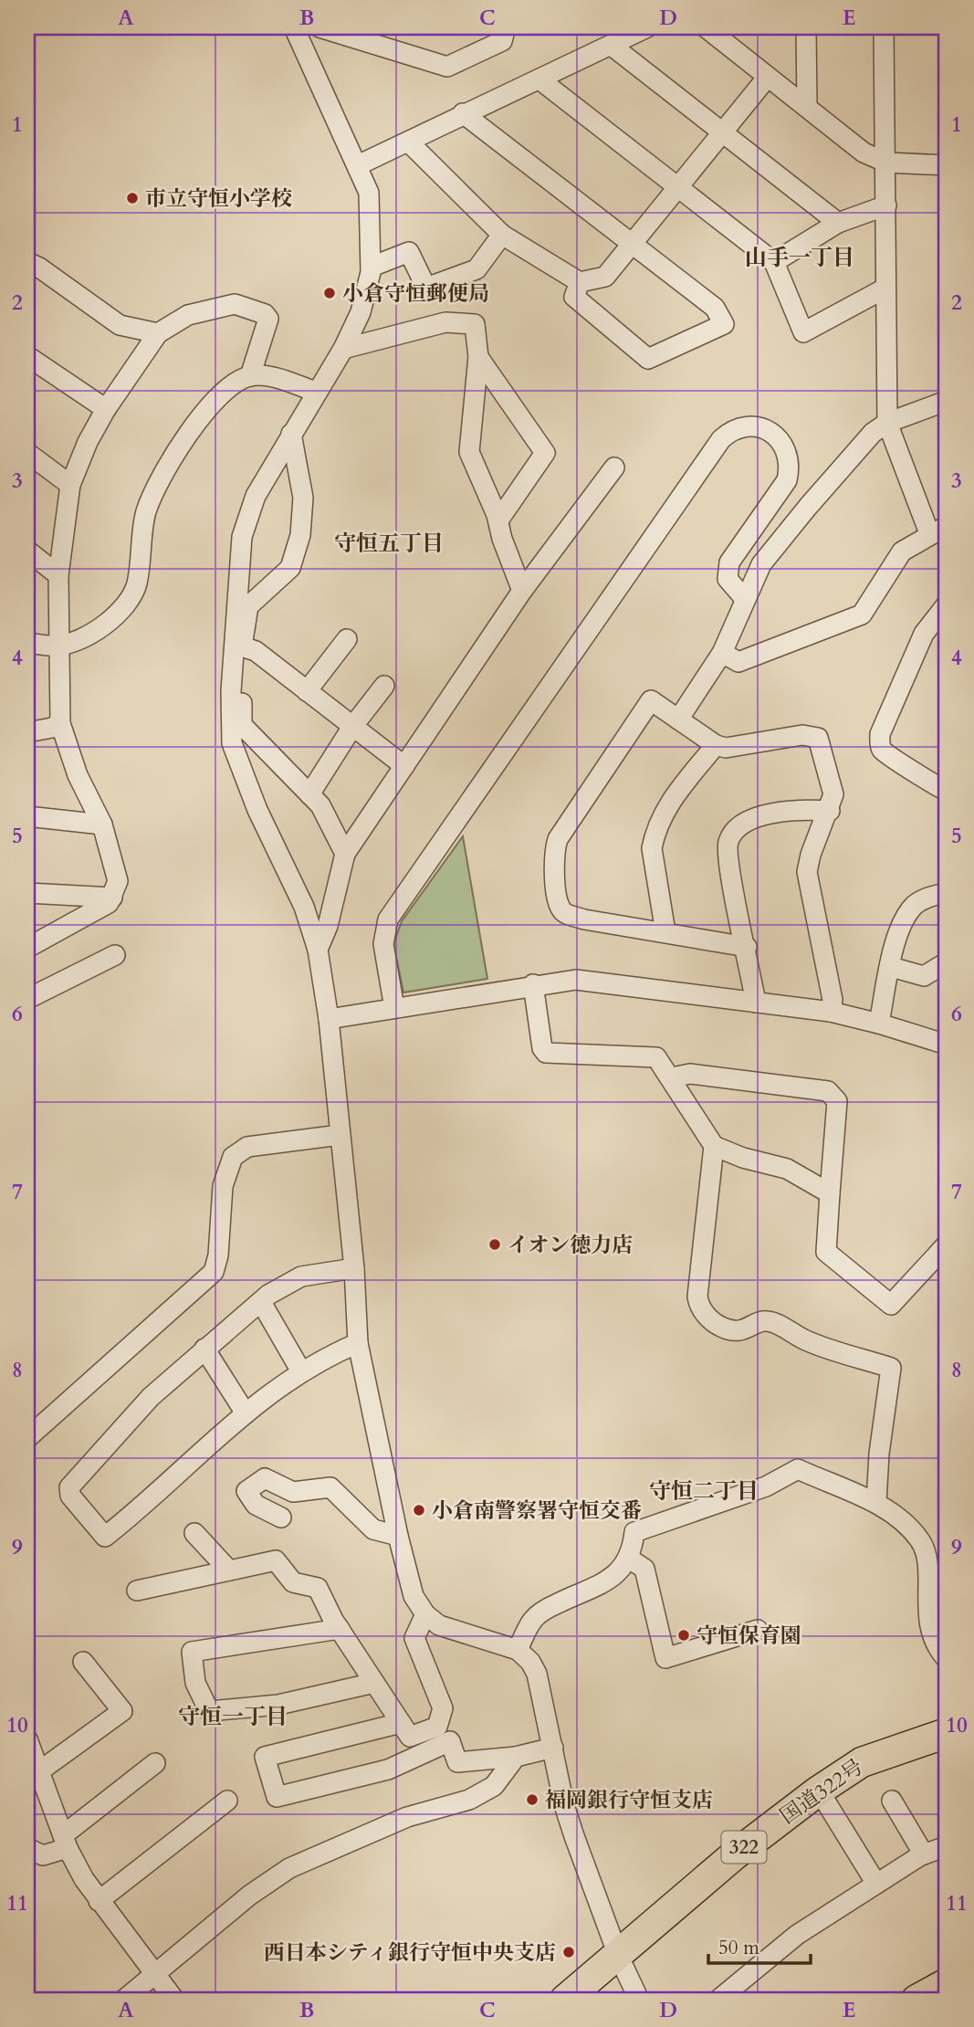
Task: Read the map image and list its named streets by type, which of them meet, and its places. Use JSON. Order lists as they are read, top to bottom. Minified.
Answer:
{"streets":{"highway":["国道322号","322"]},"districts":["山手一丁目","守恒五丁目","守恒二丁目","守恒一丁目"],"places":["市立守恒小学校","小倉守恒郵便局","イオン徳力店","小倉南警察署守恒交番","守恒保育園","福岡銀行守恒支店","西日本シティ銀行守恒中央支店"],"scale_bar":"50 m","grid":{"columns":["A","B","C","D","E"],"rows":["1","2","3","4","5","6","7","8","9","10","11"]}}
